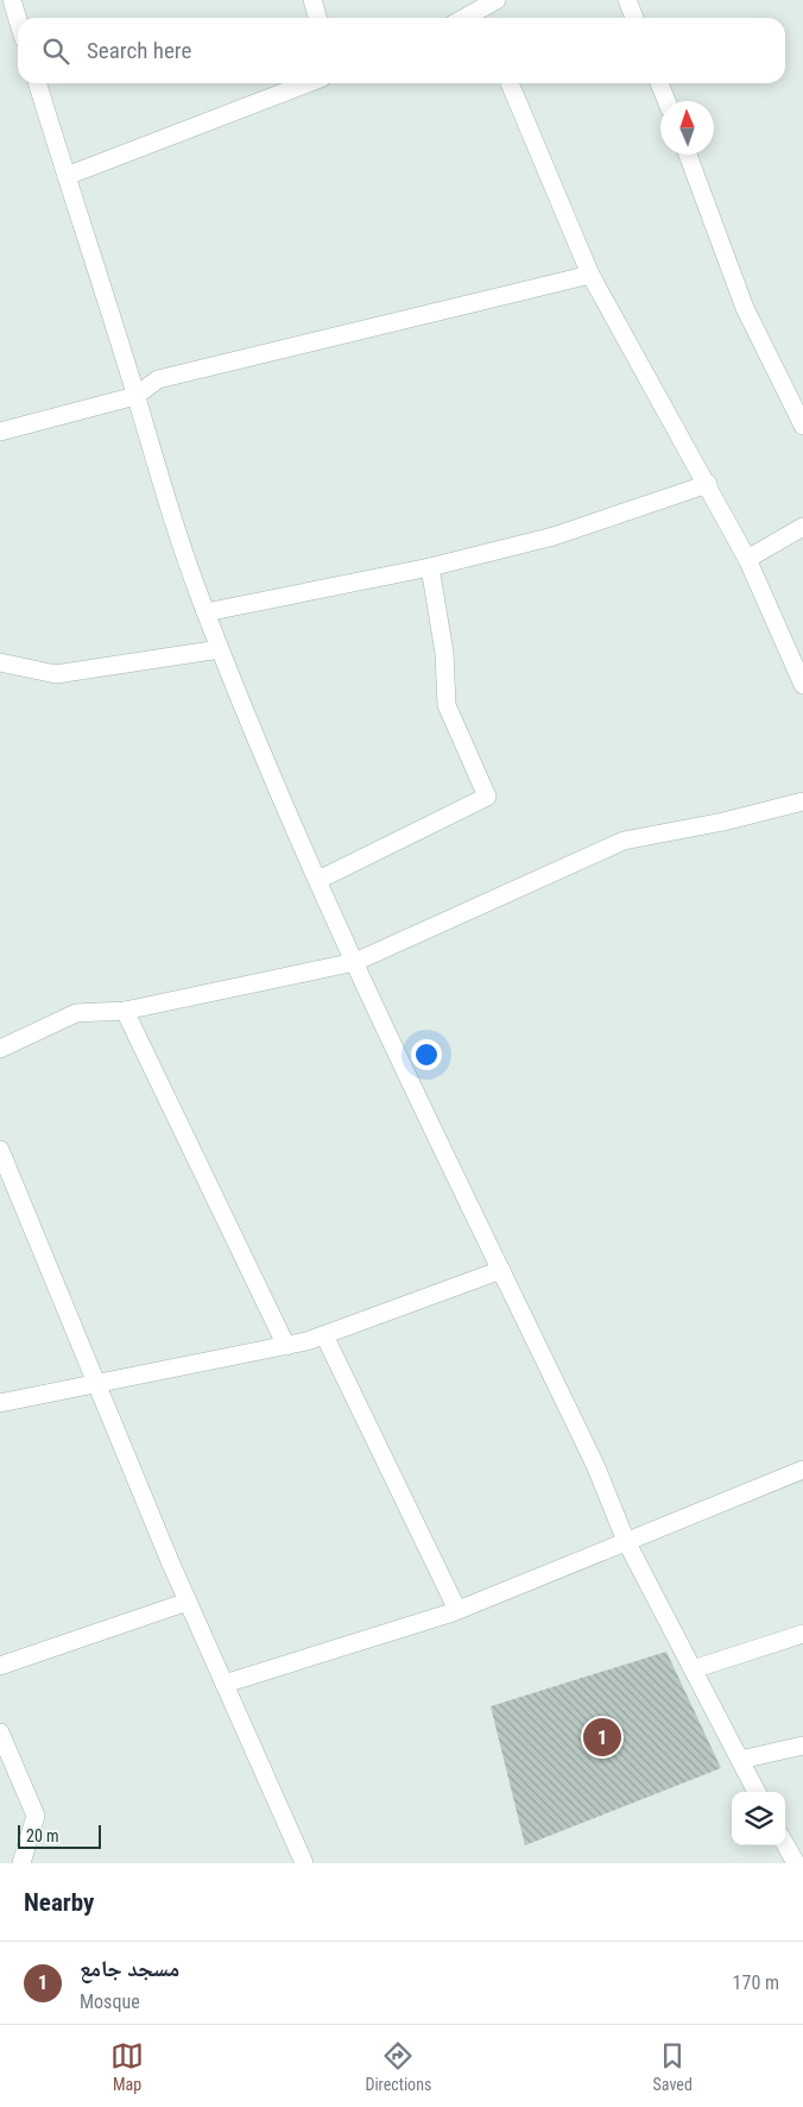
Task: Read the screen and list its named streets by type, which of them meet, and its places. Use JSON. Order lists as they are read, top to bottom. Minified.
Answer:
{"scale_bar":"20 m","north":"top","page":{"search":"Search here","pins":"1","scale":"20 m","heading":"Nearby","list":[{"mark":"1","name":"مسجد جامع","note":"Mosque","value":"170 m"}],"nav":["Map","Directions","Saved"]}}
